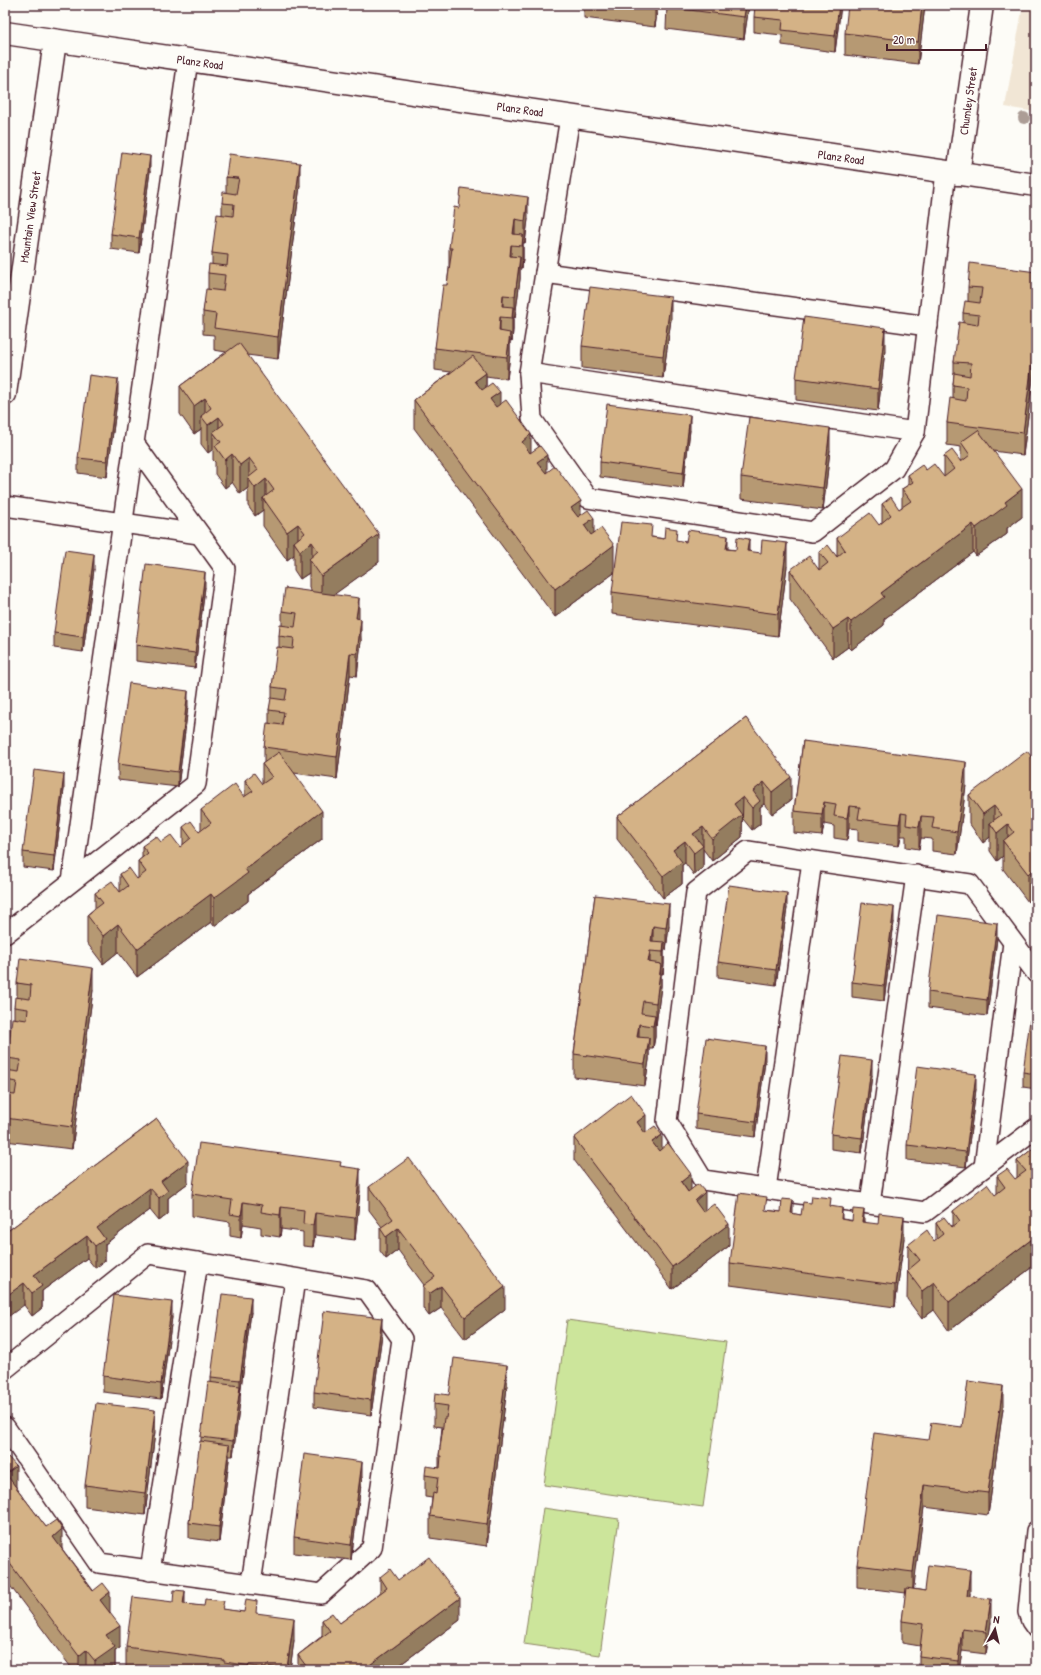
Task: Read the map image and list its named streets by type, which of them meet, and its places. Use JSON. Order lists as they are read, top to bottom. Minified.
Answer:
{"streets":{"street":["Planz Road","Chumley Street","Mountain View Street"]},"crossings":[["Planz Road","Chumley Street"],["Planz Road","Mountain View Street"]],"scale_bar":"20 m","north":"top"}
